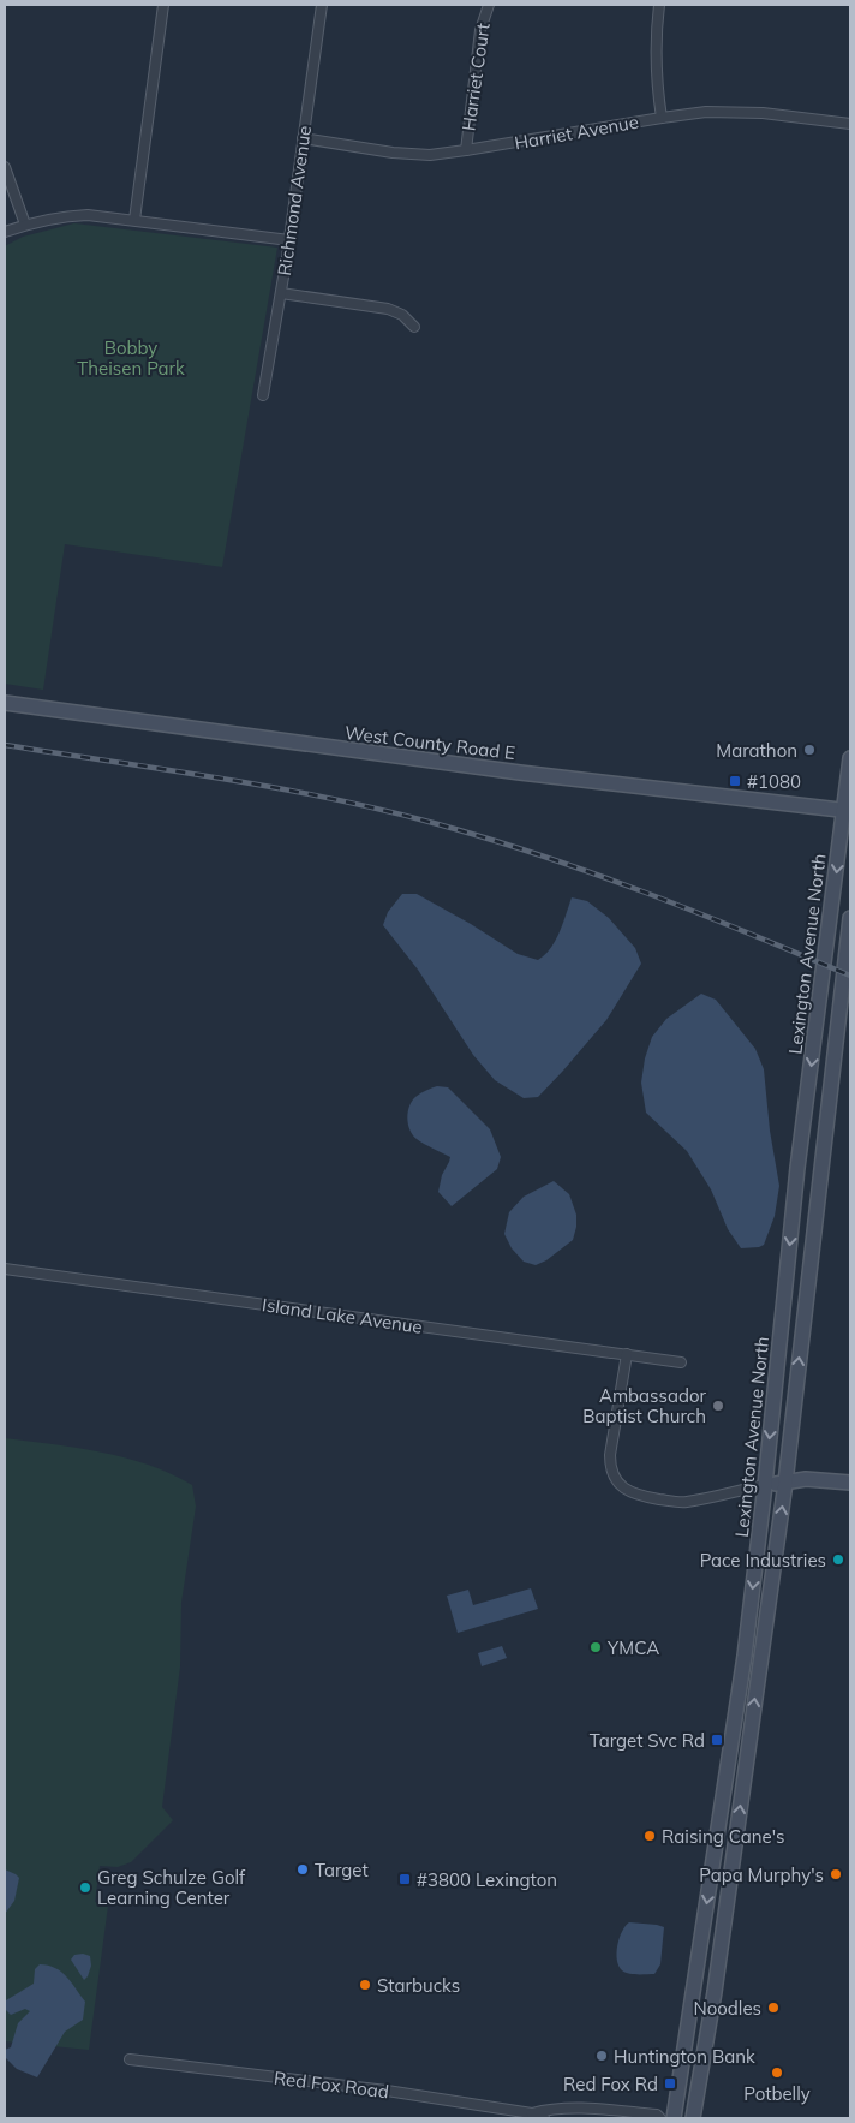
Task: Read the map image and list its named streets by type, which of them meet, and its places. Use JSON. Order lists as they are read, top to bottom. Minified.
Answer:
{"streets":{"main road":["West County Road E","Lexington Avenue North"],"street":["Harriet Court","Harriet Avenue","Richmond Avenue","Island Lake Avenue","Red Fox Road"]},"crossings":[["Harriet Court","Harriet Avenue"],["Harriet Avenue","Richmond Avenue"],["West County Road E","Lexington Avenue North"]],"parks":["Bobby Theisen Park"],"places":{"other":["Marathon","Ambassador Baptist Church","Pace Industries","YMCA","Raising Cane's","Target","Papa Murphy's","Greg Schulze Golf Learning Center","Starbucks","Noodles","Huntington Bank","Potbelly"],"transit":["#1080","Target Svc Rd","#3800 Lexington","Red Fox Rd"]}}
